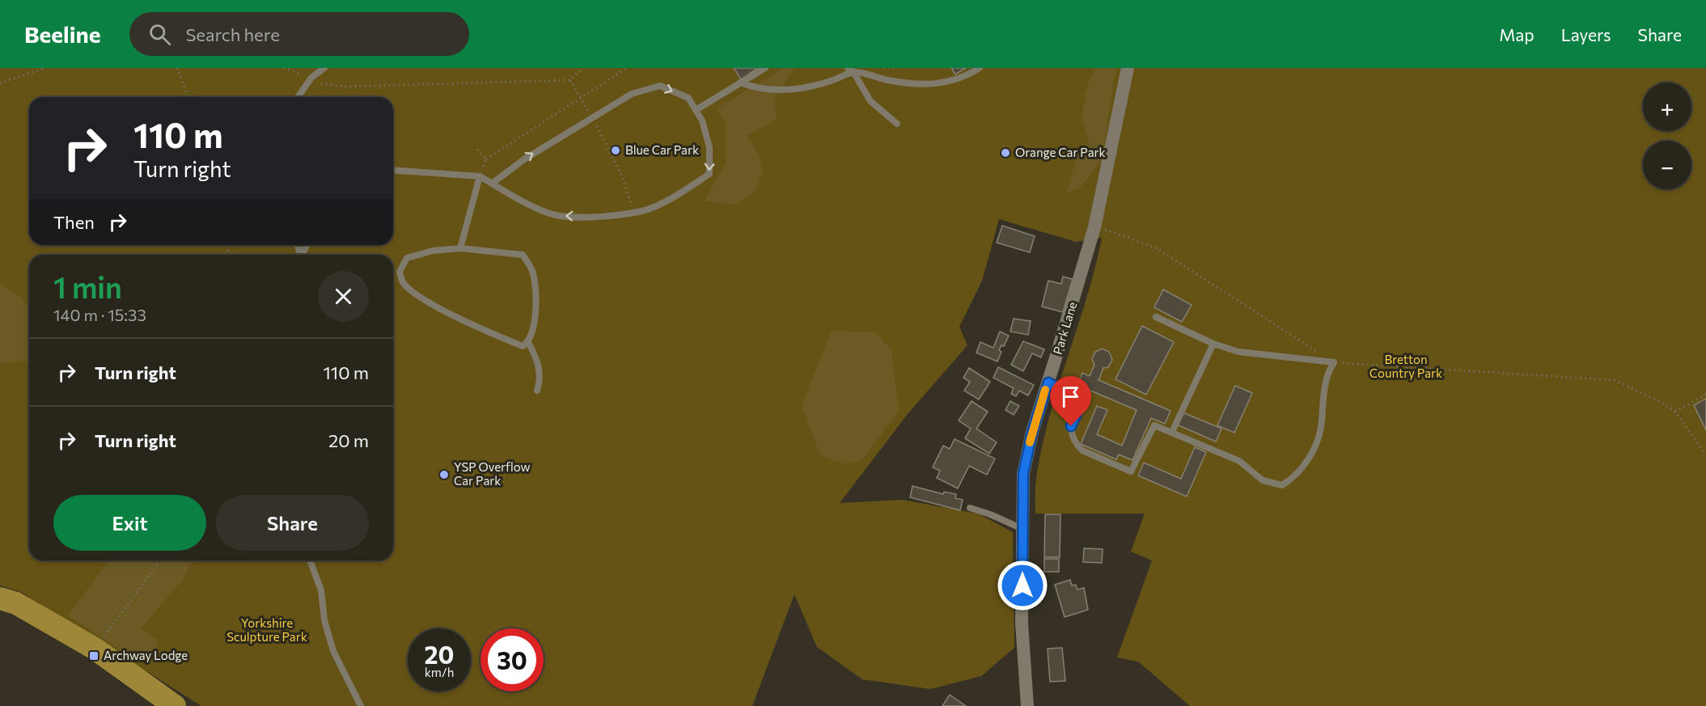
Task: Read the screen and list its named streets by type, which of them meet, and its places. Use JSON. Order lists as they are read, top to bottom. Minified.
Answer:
{"streets":{"street":["Park Lane"]},"parks":["Bretton Country Park","Yorkshire Sculpture Park"],"places":{"other":["Blue Car Park","Orange Car Park","YSP Overflow Car Park"],"transit":["Archway Lodge"]},"page":{"header":"Beeline","search":"Search here","nav":["Map","Layers","Share"],"map_buttons":["+","−"],"turn":["110 m","Turn right"],"then":"Then","heading":["1 min","140 m · 15:33"],"list":[{"name":"Turn right","value":"110 m"},{"name":"Turn right","value":"20 m"}],"buttons":["Exit","Share"],"speed":"20 km/h","limit":"30"}}
